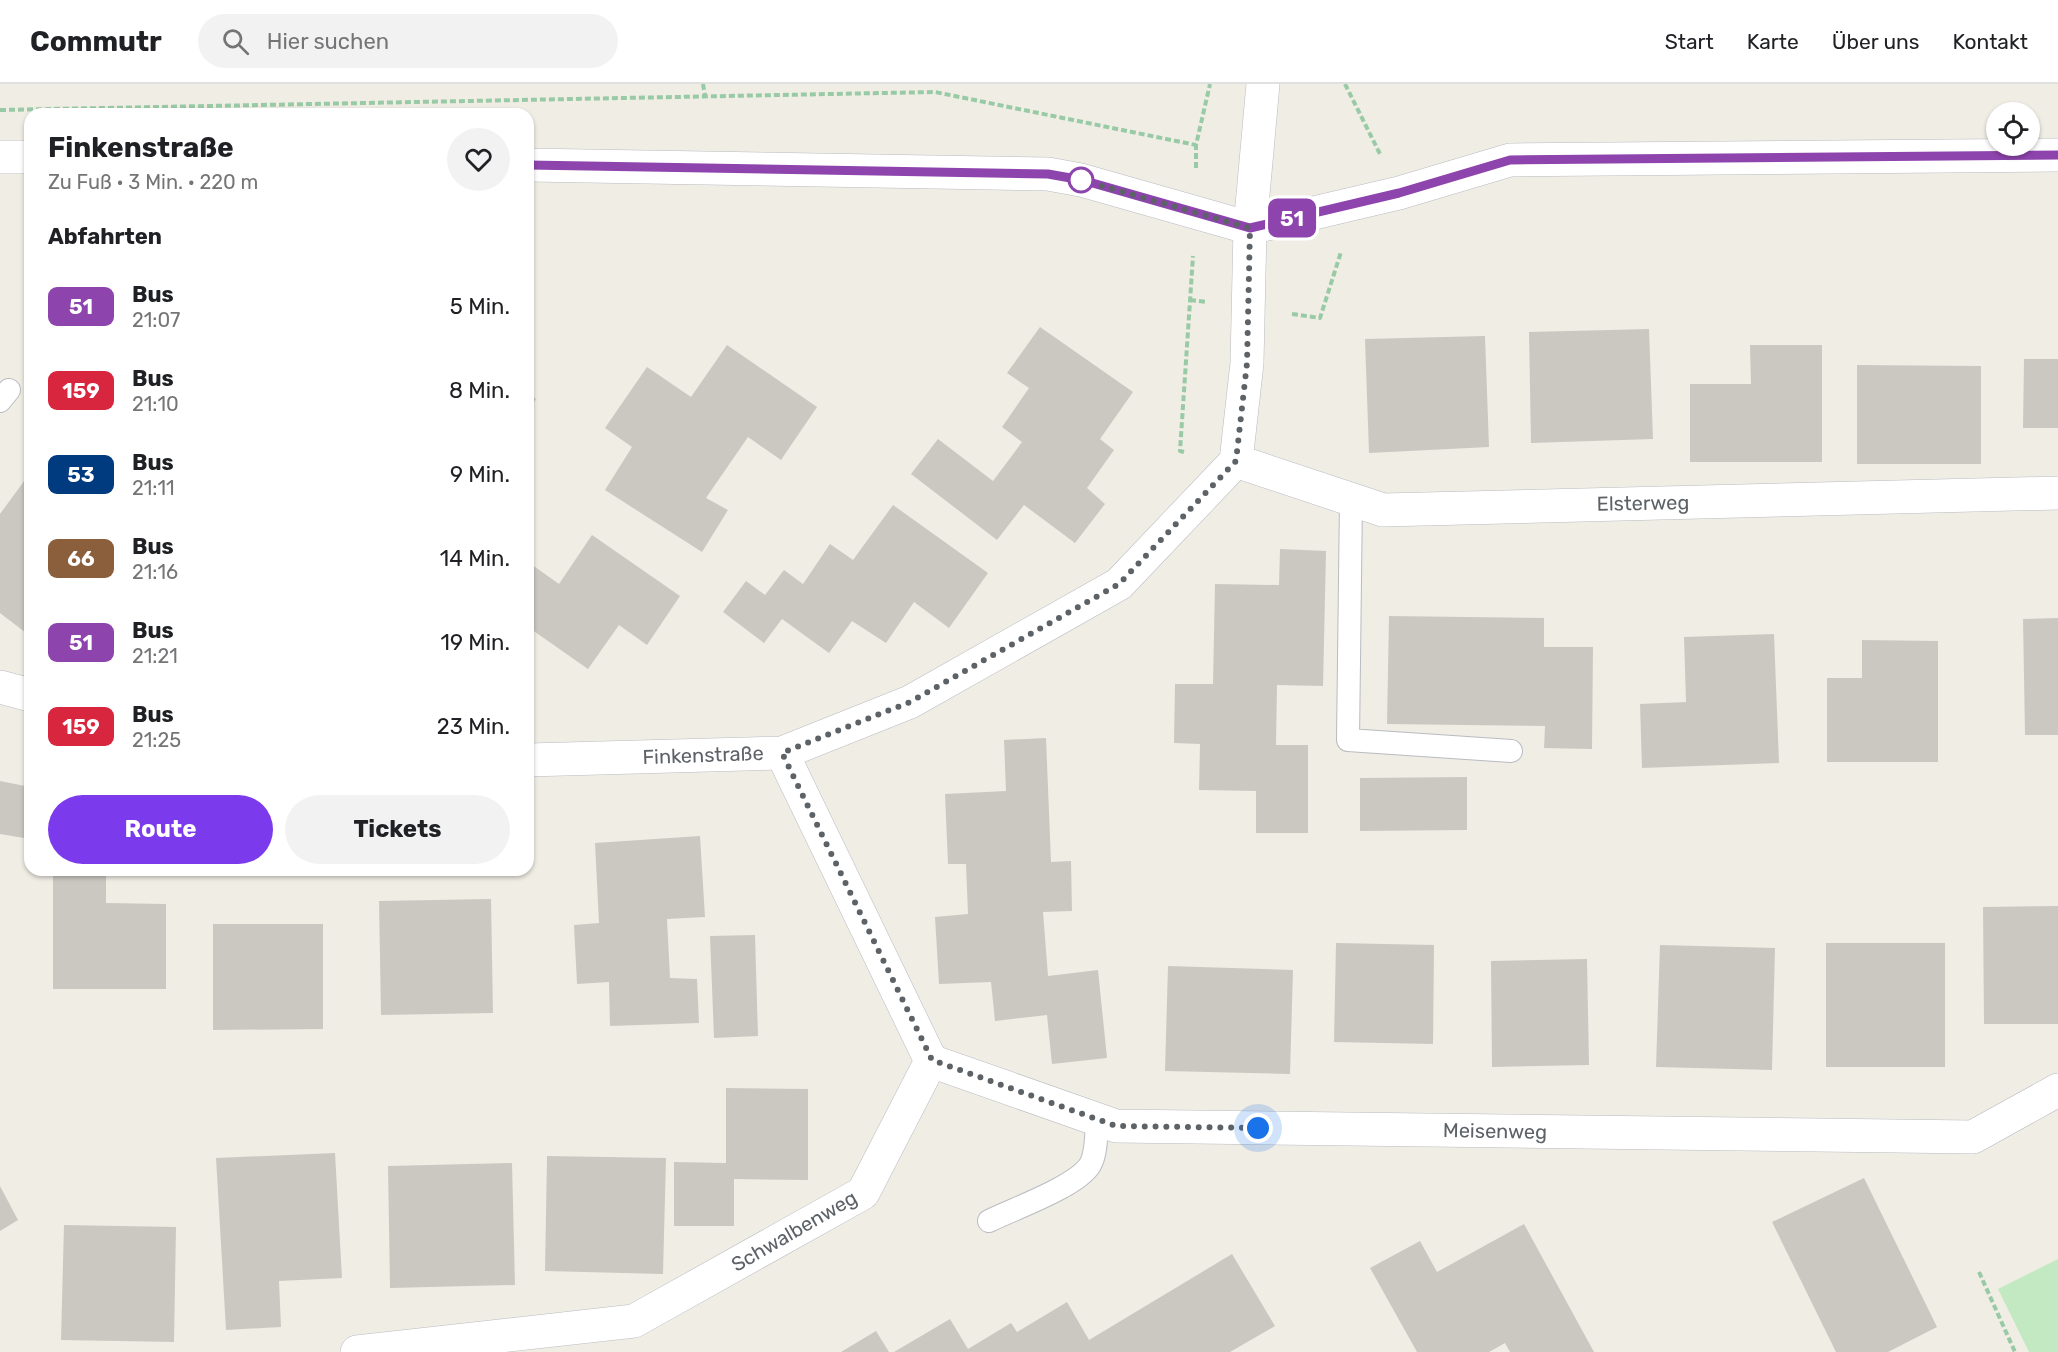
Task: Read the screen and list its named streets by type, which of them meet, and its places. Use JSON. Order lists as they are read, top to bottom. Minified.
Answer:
{"streets":{"street":["Elsterweg","Finkenstraße","Meisenweg","Schwalbenweg"]},"crossings":[["Elsterweg","Finkenstraße"],["Meisenweg","Schwalbenweg"]],"lines":["bus line 51"],"page":{"header":"Commutr","search":"Hier suchen","nav":["Start","Karte","Über uns","Kontakt"],"on_map":"51","heading":[["Finkenstraße","Zu Fuß · 3 Min. · 220 m"],"Abfahrten"],"list":[{"mark":"51","name":"Bus","note":"21:07","value":"5 Min."},{"mark":"159","name":"Bus","note":"21:10","value":"8 Min."},{"mark":"53","name":"Bus","note":"21:11","value":"9 Min."},{"mark":"66","name":"Bus","note":"21:16","value":"14 Min."},{"mark":"51","name":"Bus","note":"21:21","value":"19 Min."},{"mark":"159","name":"Bus","note":"21:25","value":"23 Min."}],"buttons":["Route","Tickets"]}}
